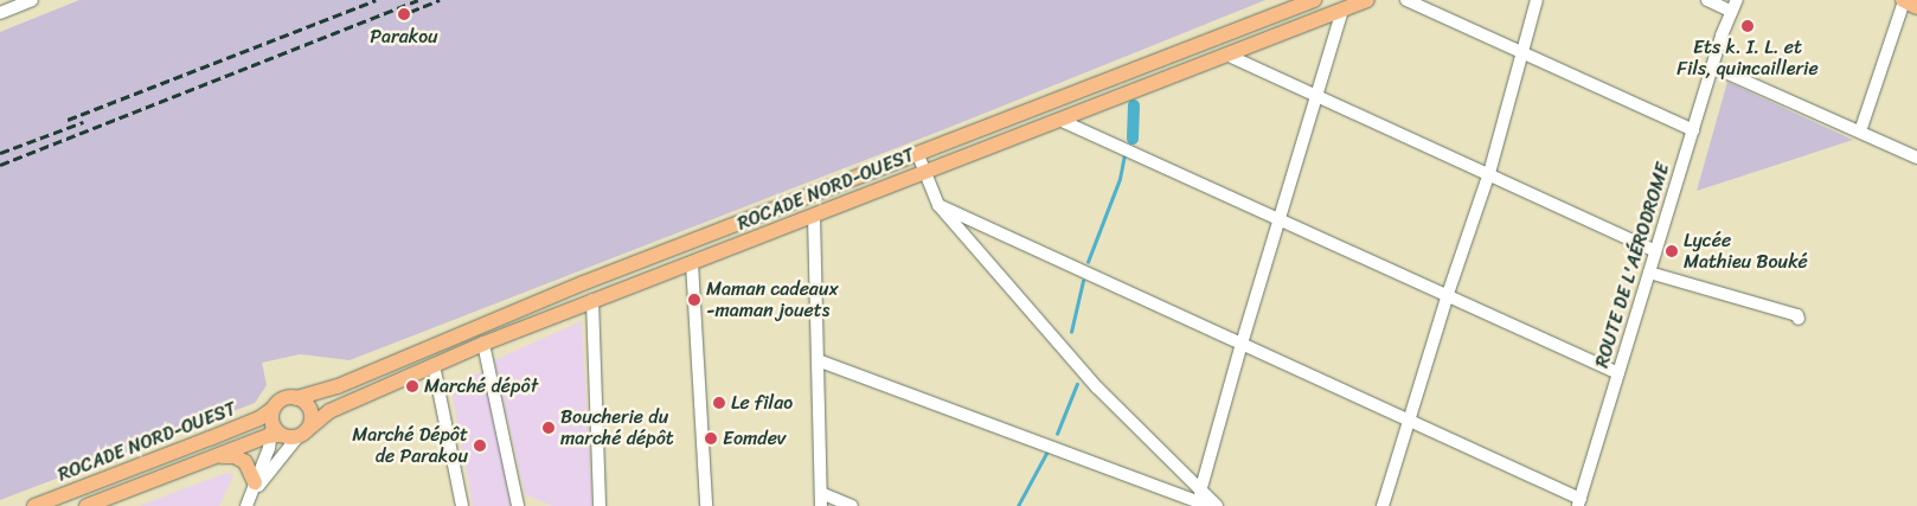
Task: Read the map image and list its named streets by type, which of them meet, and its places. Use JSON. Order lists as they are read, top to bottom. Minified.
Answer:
{"streets":{"main road":["ROCADE NORD-OUEST"],"street":["ROUTE DE L'AÉRODROME"]},"places":["Parakou","Ets k. I. L. et Fils, quincaillerie","Lycée Mathieu Bouké","Maman cadeaux -maman jouets","Marché dépôt","Le filao","Boucherie du marché dépôt","Eomdev","Marché Dépôt de Parakou"]}
